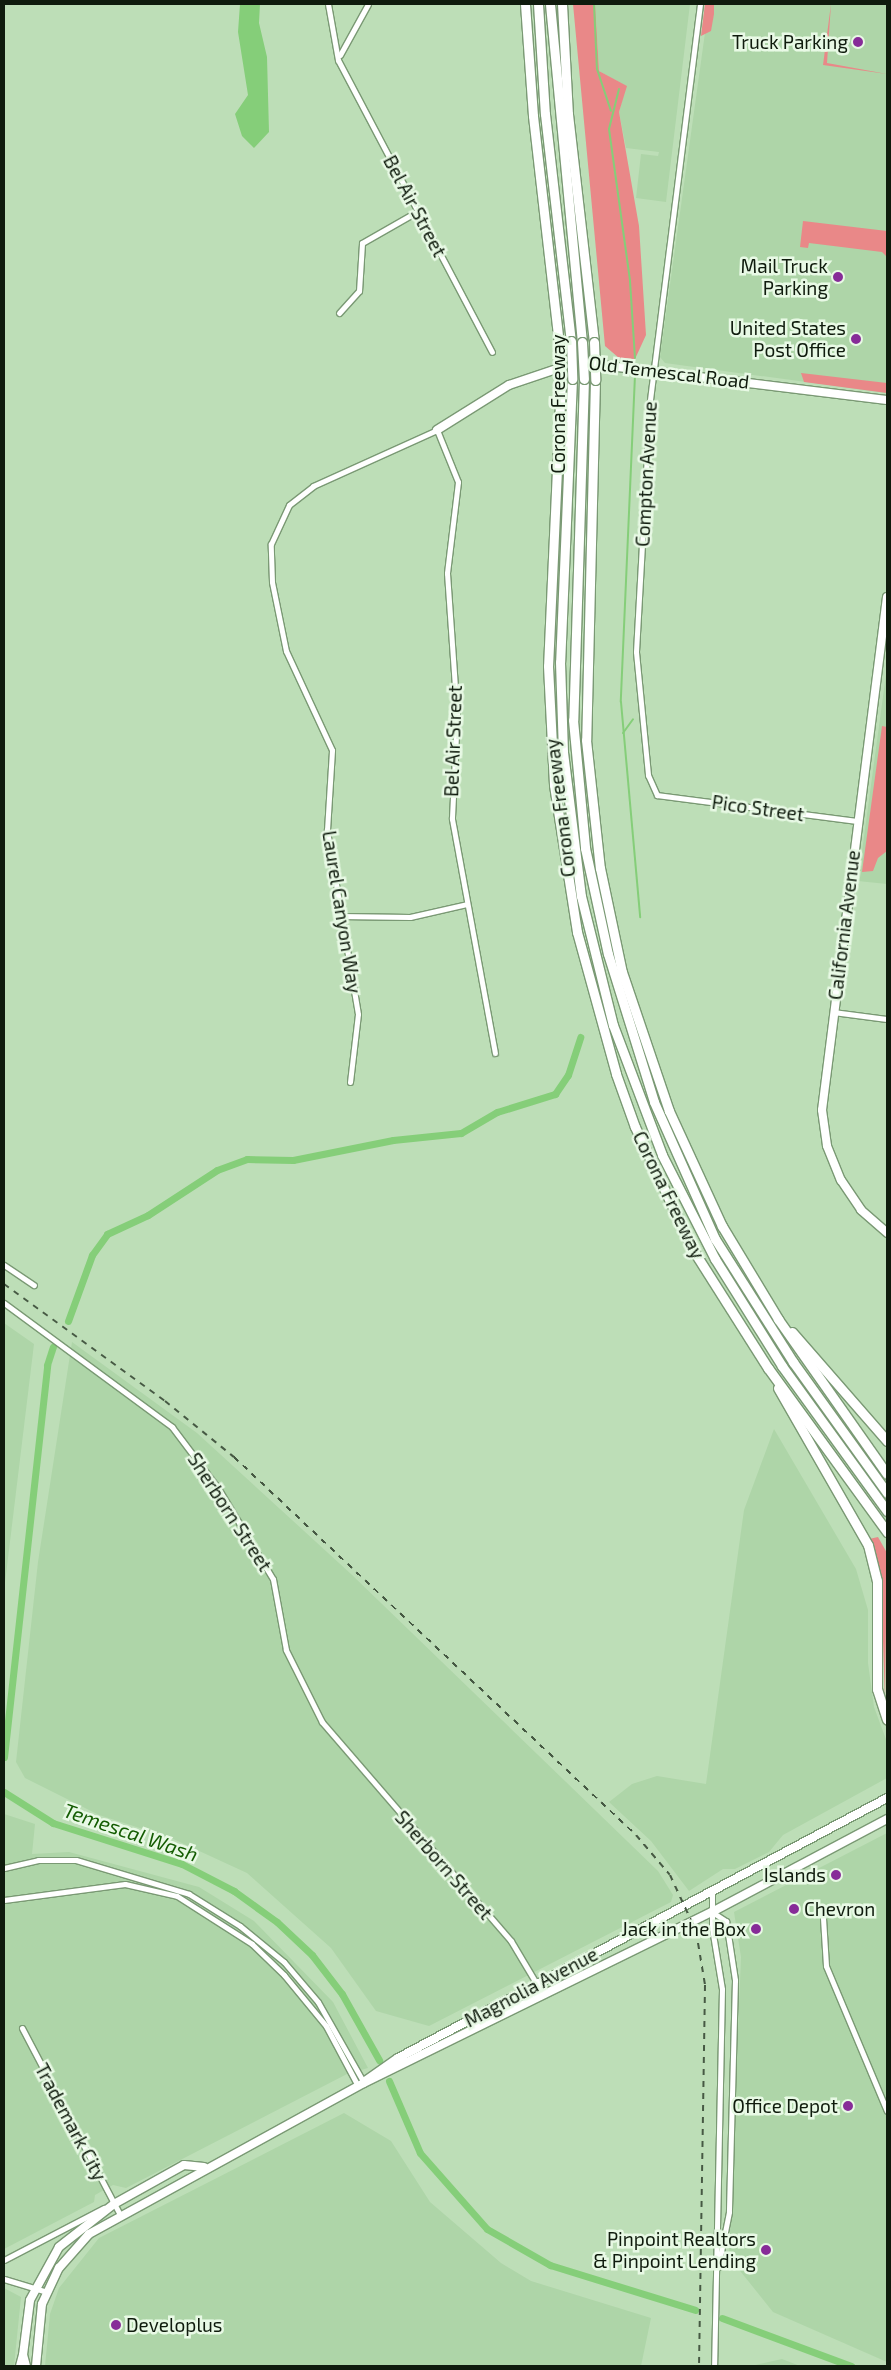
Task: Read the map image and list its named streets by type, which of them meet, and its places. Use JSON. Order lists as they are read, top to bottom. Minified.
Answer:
{"streets":{"highway":["Corona Freeway"],"main road":["Old Temescal Road","California Avenue","Magnolia Avenue"],"street":["Bel Air Street","Compton Avenue","Pico Street","Laurel Canyon Way","Sherborn Street","Trademark City"]},"crossings":[["Bel Air Street","Old Temescal Road"],["Bel Air Street","Laurel Canyon Way"],["Old Temescal Road","Compton Avenue"],["Old Temescal Road","Laurel Canyon Way"],["Compton Avenue","Pico Street"],["Pico Street","California Avenue"],["Sherborn Street","Magnolia Avenue"],["Magnolia Avenue","Trademark City"]],"water":["Temescal Wash"],"places":["Truck Parking","Mail Truck Parking","United States Post Office","Islands","Chevron","Jack in the Box","Office Depot","Pinpoint Realtors & Pinpoint Lending","Developlus"]}
